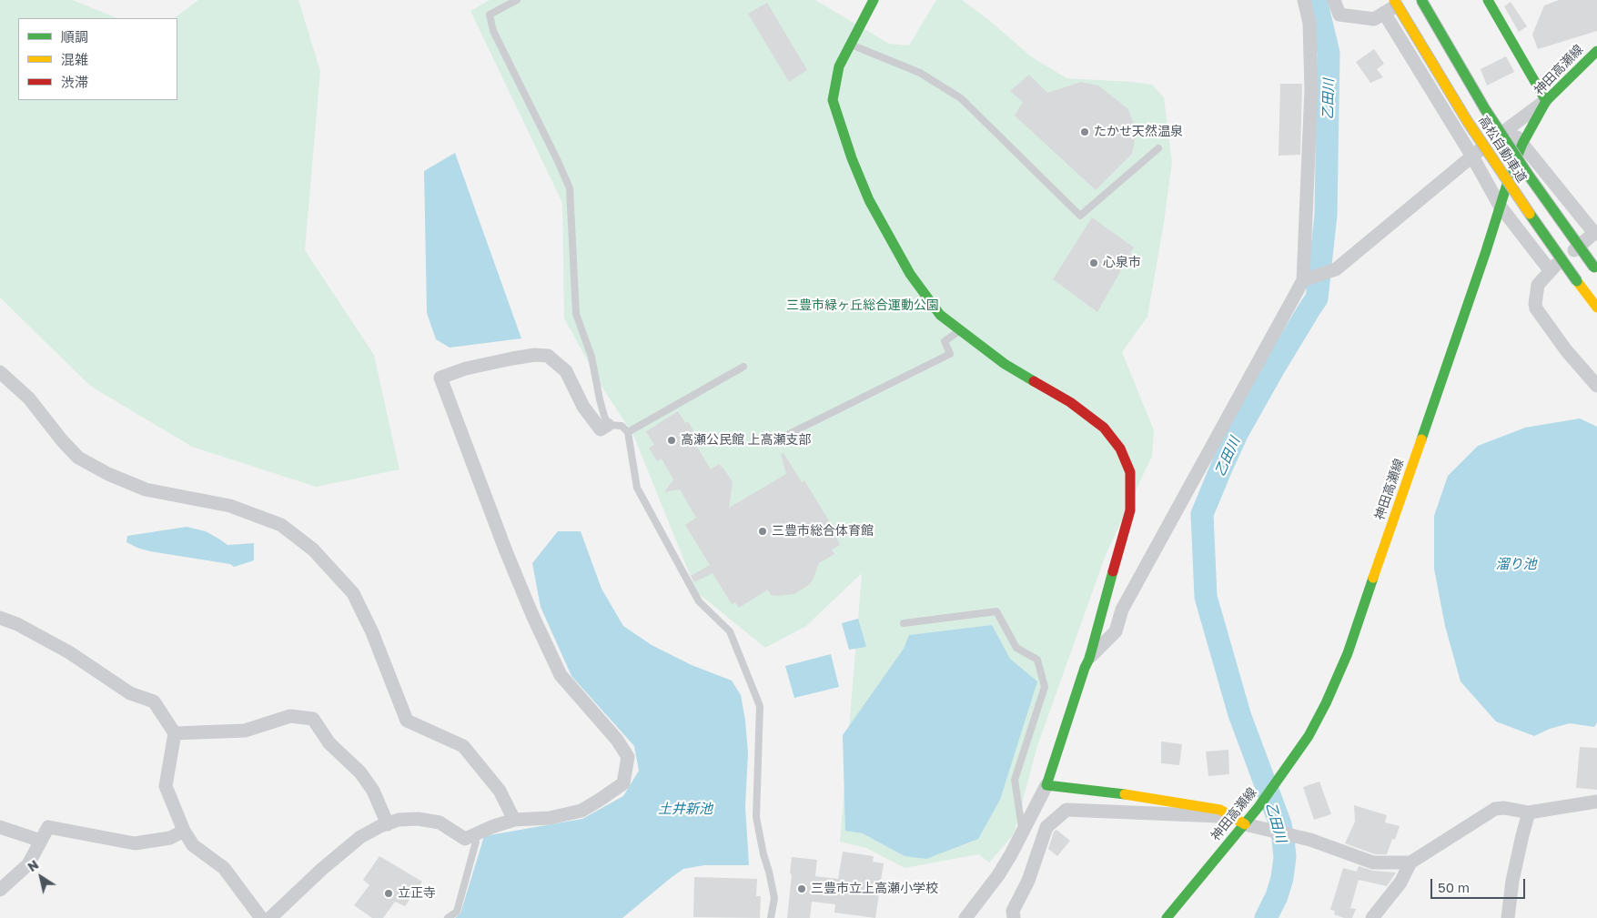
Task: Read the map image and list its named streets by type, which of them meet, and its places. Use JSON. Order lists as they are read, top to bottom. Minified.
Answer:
{"streets":{"main road":["神田高瀬線","高松自動車道"]},"water":["乙田川","溜り池","土井新池"],"parks":["三豊市緑ヶ丘総合運動公園"],"places":["たかせ天然温泉","心泉市","高瀬公民館 上高瀬支部","三豊市総合体育館","三豊市立上高瀬小学校","立正寺"],"legend":["順調","混雑","渋滞"],"scale_bar":"50 m","north":"top left"}
